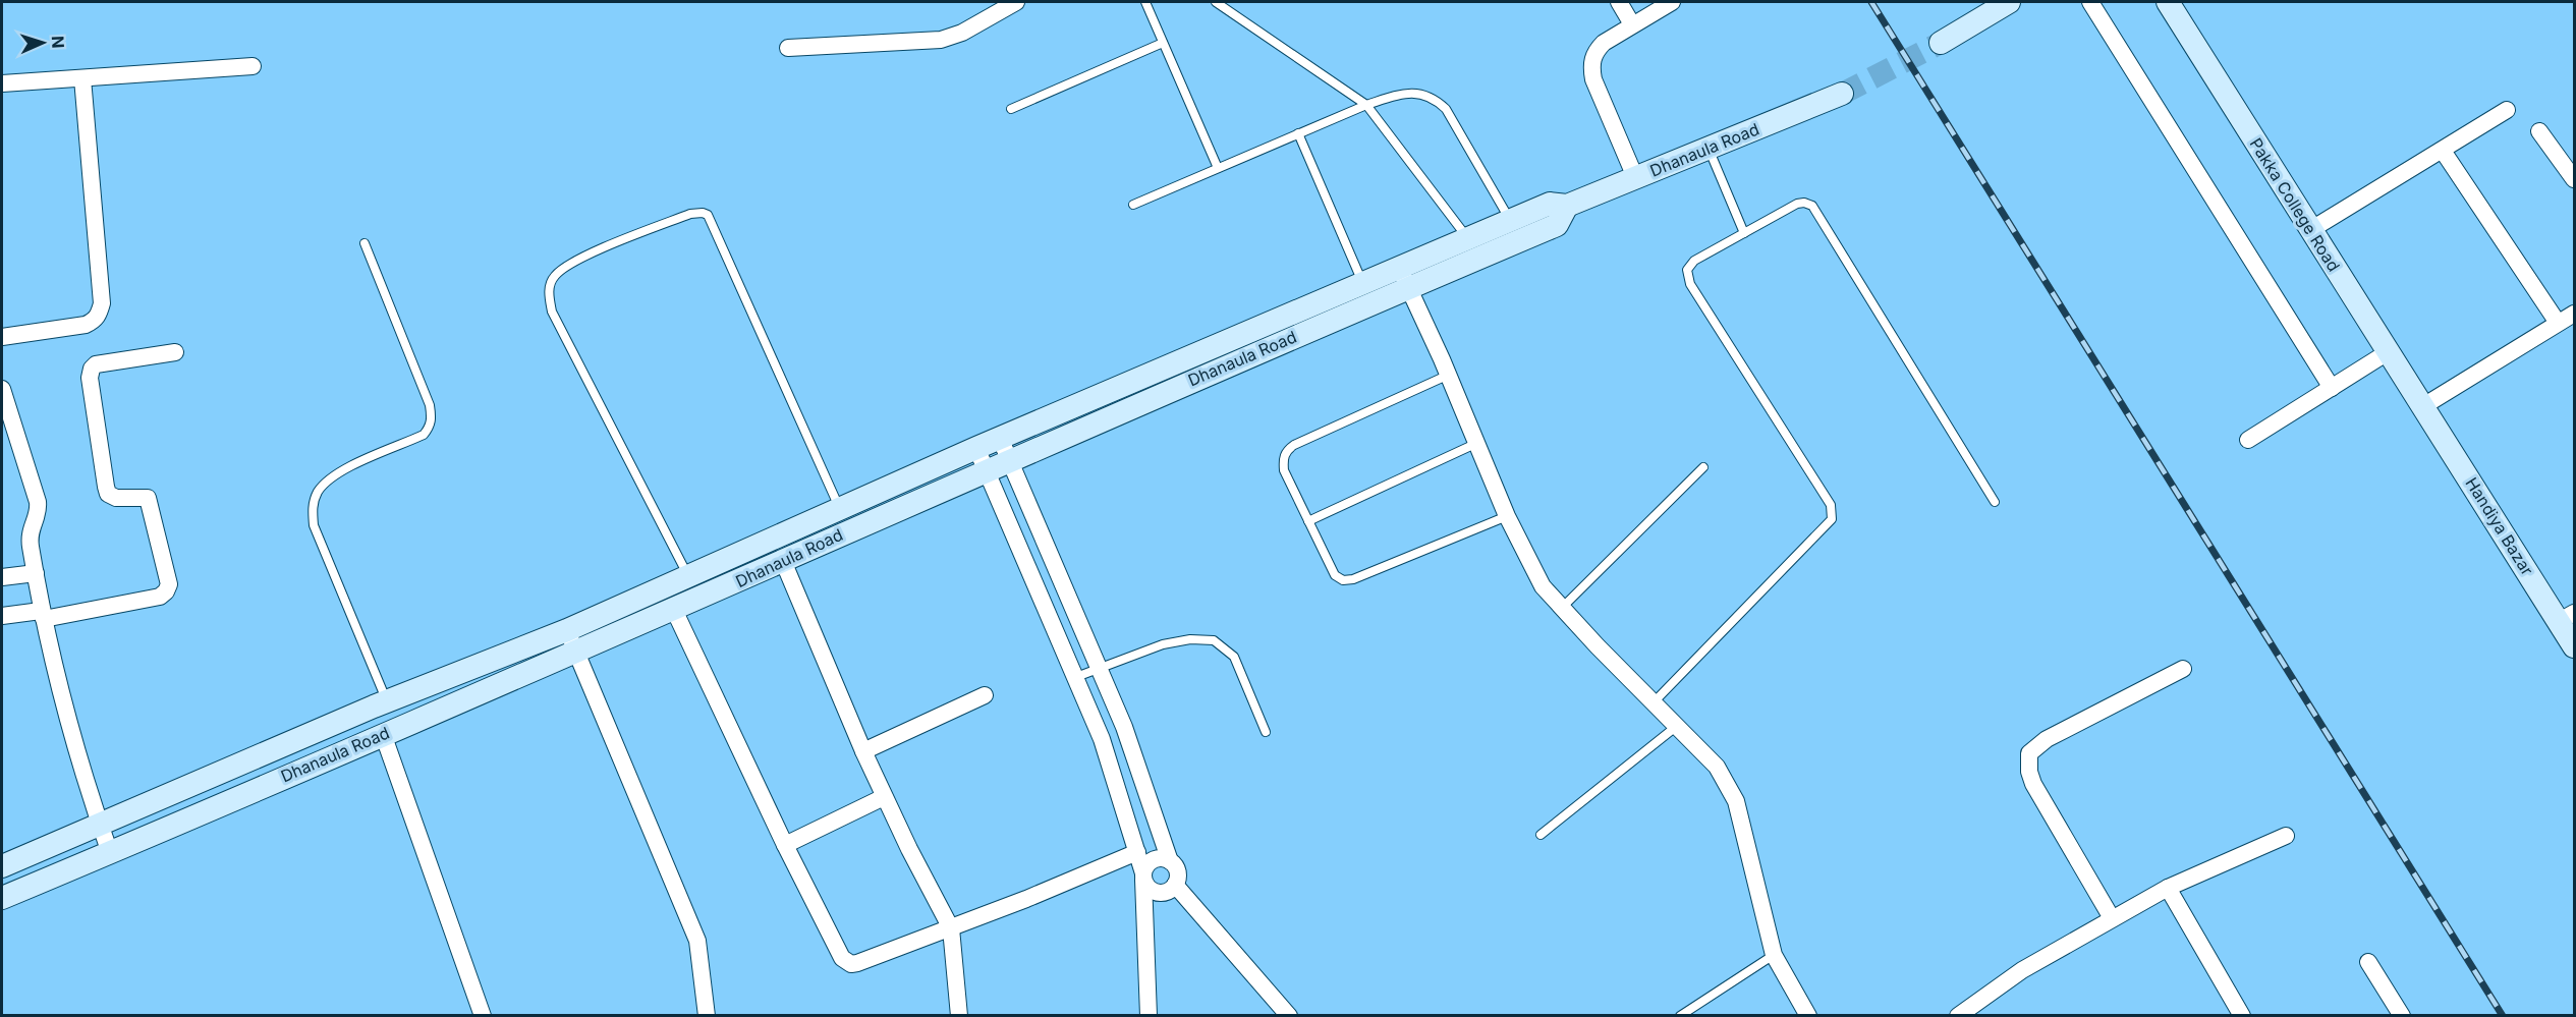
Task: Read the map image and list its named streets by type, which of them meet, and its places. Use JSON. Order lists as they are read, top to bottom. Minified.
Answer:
{"streets":{"street":["Dhanaula Road","Pakka College Road","Handiya Bazar"]},"crossings":[["Pakka College Road","Handiya Bazar"]],"north":"right"}
